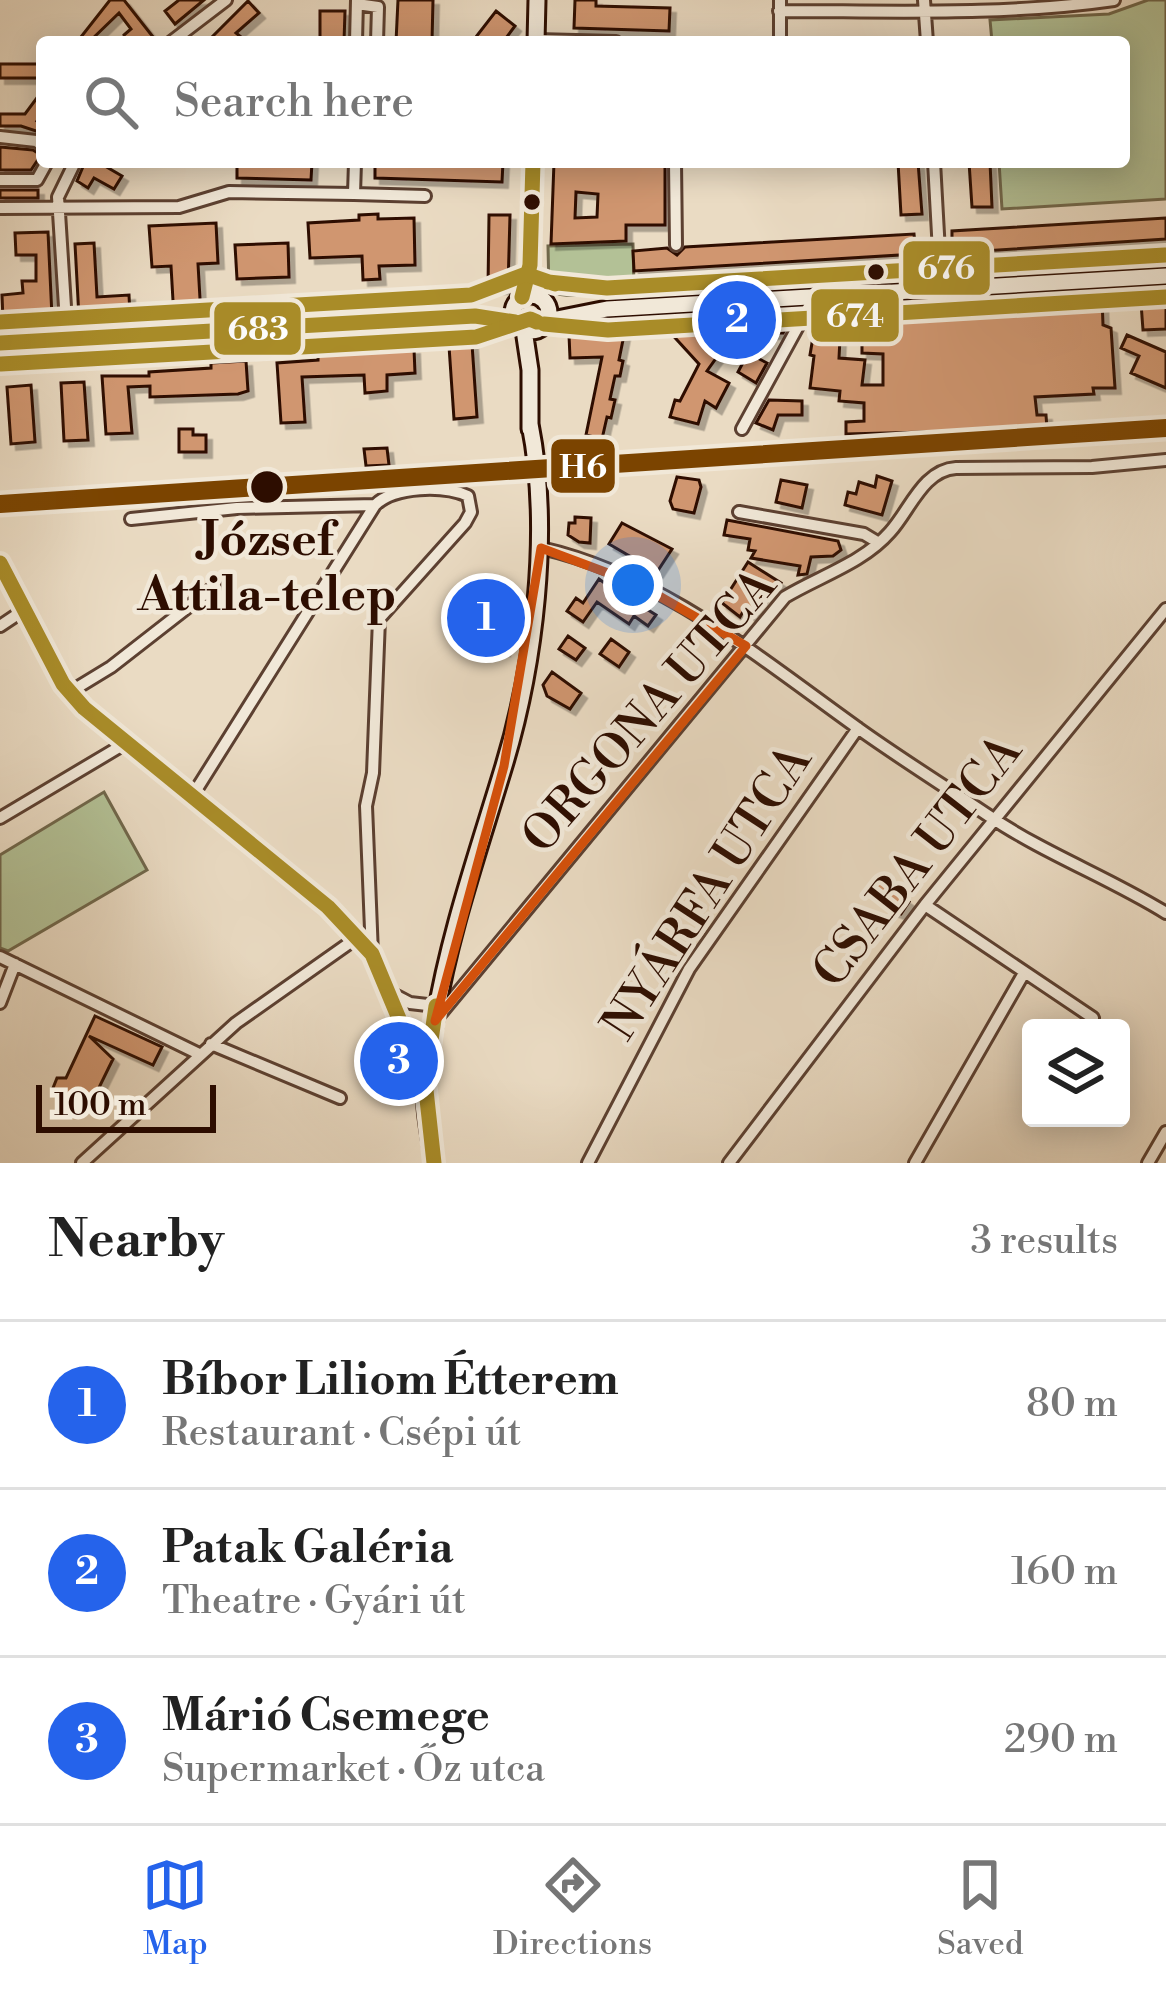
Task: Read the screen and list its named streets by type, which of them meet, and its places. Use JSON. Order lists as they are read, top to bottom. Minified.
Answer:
{"streets":{"street":["ORGONA UTCA","CSABA UTCA","NYÁRFA UTCA"]},"places":["József Attila-telep"],"lines":["transit line 683","transit line 676","transit line 674","transit line H6"],"scale_bar":"100 m","page":{"search":"Search here","pins":["2","1","3"],"scale":"100 m","heading":["Nearby","3 results"],"list":[{"mark":"1","name":"Bíbor Liliom Étterem","note":"Restaurant · Csépi út","value":"80 m"},{"mark":"2","name":"Patak Galéria","note":"Theatre · Gyári út","value":"160 m"},{"mark":"3","name":"Márió Csemege","note":"Supermarket · Őz utca","value":"290 m"}],"nav":["Map","Directions","Saved"]}}
